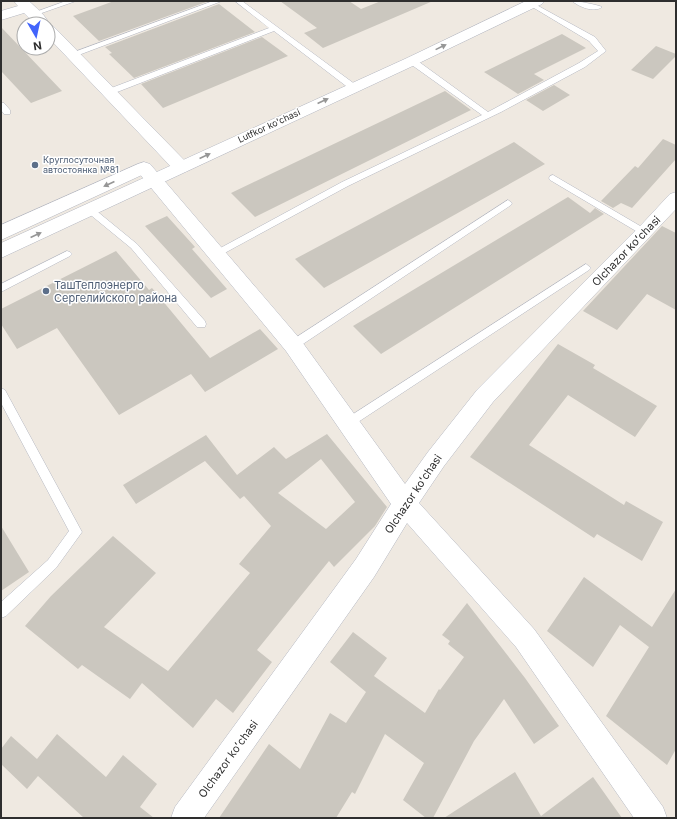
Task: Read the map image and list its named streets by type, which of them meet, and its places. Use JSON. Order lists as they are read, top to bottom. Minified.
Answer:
{"streets":{"street":["Lutfkor ko'chasi","Olchazor koʻchasi"]},"places":["Круглосуточная автостоянка №81","ТашТеплоэнерго Сергелийского района"],"north":"bottom"}
